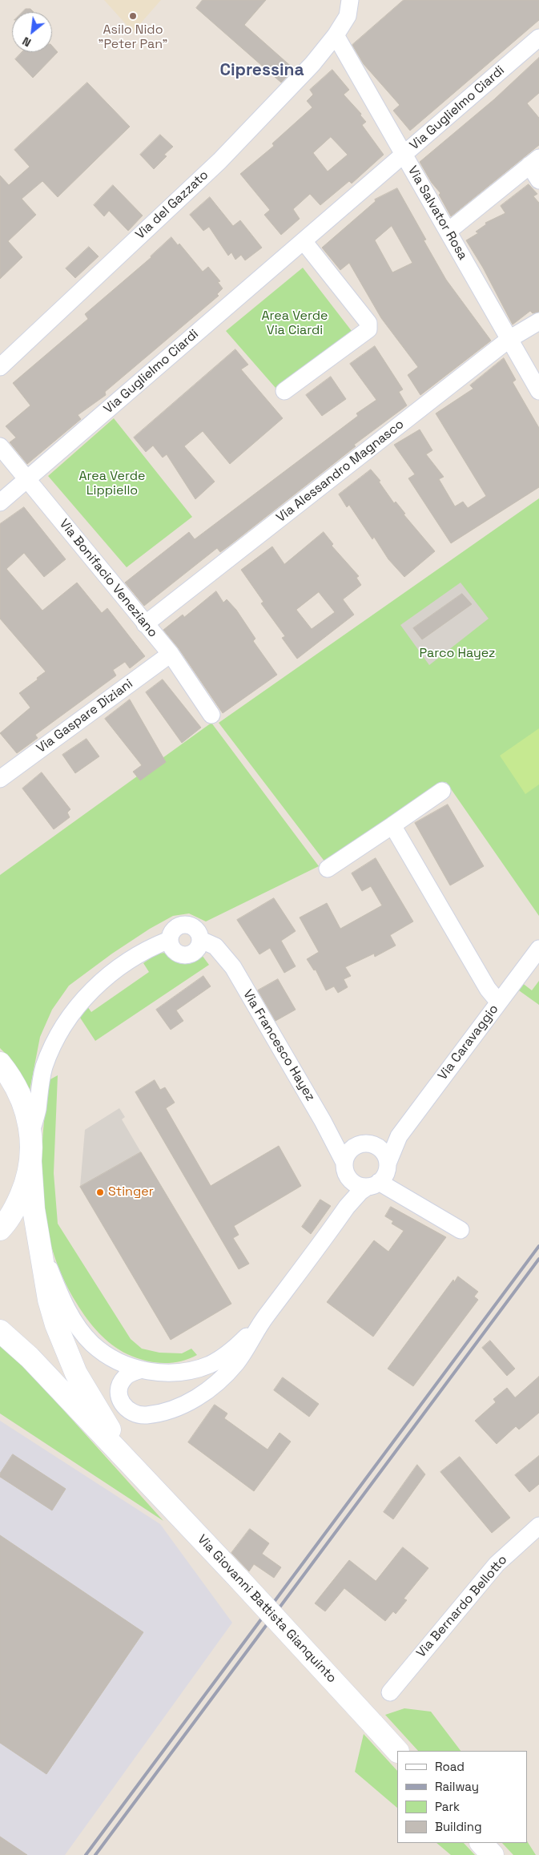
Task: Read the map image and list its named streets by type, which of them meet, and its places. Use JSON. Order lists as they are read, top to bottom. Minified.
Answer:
{"streets":{"main road":["Via Giovanni Battista Gianquinto"],"street":["Via Guglielmo Ciardi","Via del Gazzato","Via Salvator Rosa","Via Alessandro Magnasco","Via Bonifacio Veneziano","Via Gaspare Diziani","Via Caravaggio","Via Francesco Hayez","Via Bernardo Bellotto"]},"crossings":[["Via Guglielmo Ciardi","Via Salvator Rosa"],["Via Guglielmo Ciardi","Via Bonifacio Veneziano"],["Via del Gazzato","Via Salvator Rosa"],["Via Salvator Rosa","Via Alessandro Magnasco"],["Via Alessandro Magnasco","Via Bonifacio Veneziano"],["Via Bonifacio Veneziano","Via Gaspare Diziani"],["Via Caravaggio","Via Francesco Hayez"],["Via Caravaggio","Via Giovanni Battista Gianquinto"]],"districts":["Cipressina"],"parks":["Area Verde Via Ciardi","Area Verde Lippiello","Parco Hayez"],"places":["Asilo Nido \"Peter Pan\"","Stinger"],"legend":["Road","Railway","Park","Building"],"north":"bottom left"}
